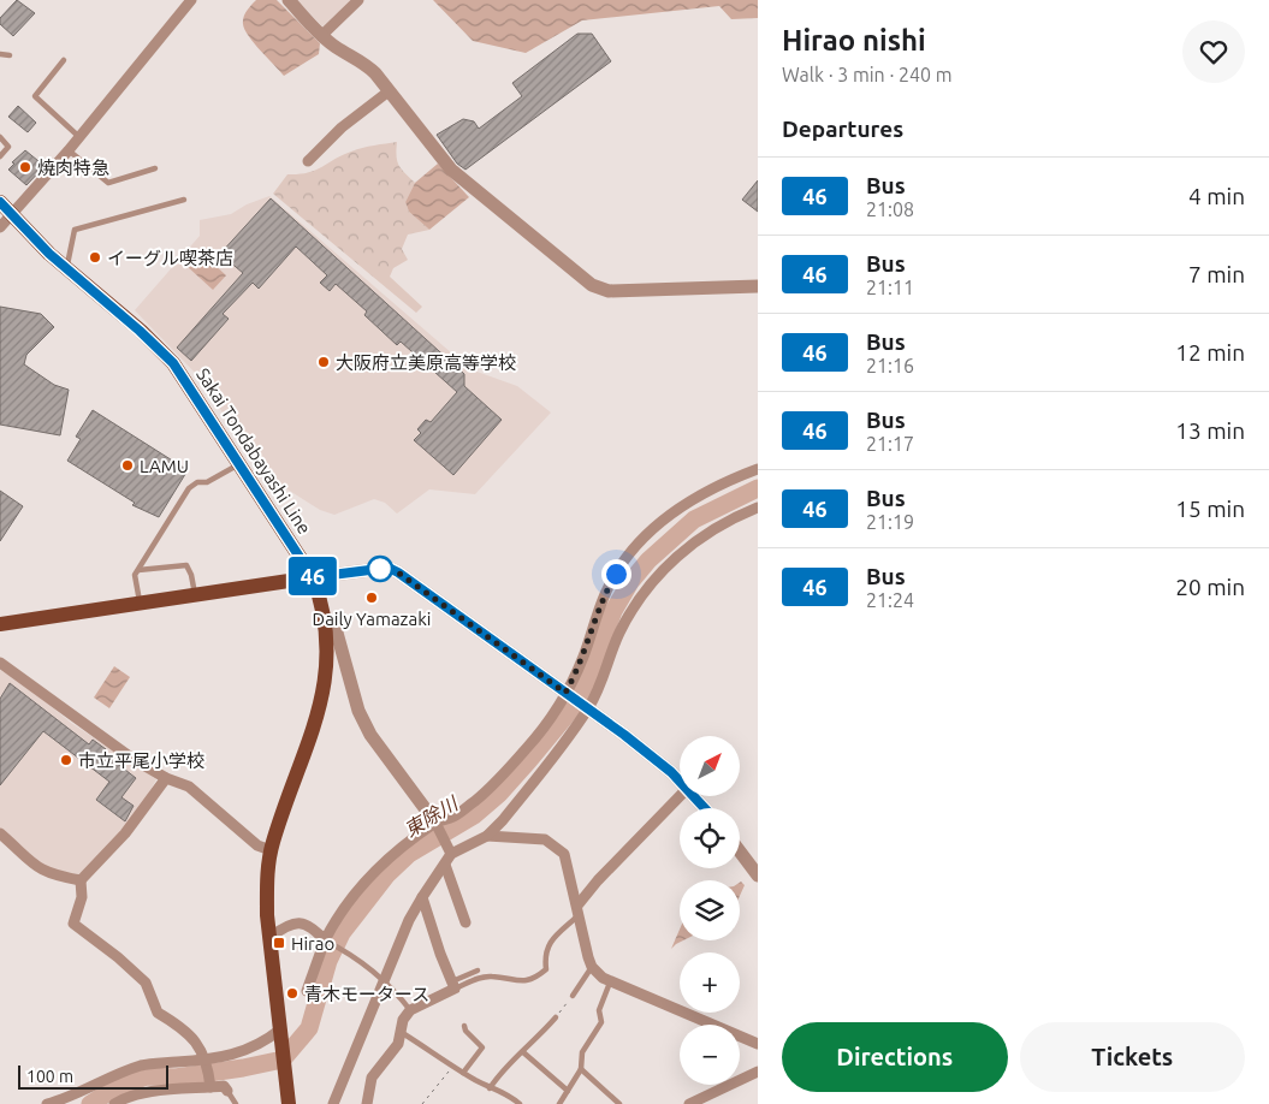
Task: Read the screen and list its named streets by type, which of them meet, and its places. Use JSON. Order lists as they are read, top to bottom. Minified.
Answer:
{"streets":{"main road":["Sakai Tondabayashi Line"]},"water":["東除川"],"places":{"other":["焼肉特急","イーグル喫茶店","大阪府立美原高等学校","LAMU","Daily Yamazaki","市立平尾小学校","青木モータース"],"transit":["Hirao"]},"lines":["bus line 46"],"scale_bar":"100 m","north":"top right","page":{"on_map":"46","heading":[["Hirao nishi","Walk · 3 min · 240 m"],"Departures"],"list":[{"mark":"46","name":"Bus","note":"21:08","value":"4 min"},{"mark":"46","name":"Bus","note":"21:11","value":"7 min"},{"mark":"46","name":"Bus","note":"21:16","value":"12 min"},{"mark":"46","name":"Bus","note":"21:17","value":"13 min"},{"mark":"46","name":"Bus","note":"21:19","value":"15 min"},{"mark":"46","name":"Bus","note":"21:24","value":"20 min"}],"map_buttons":["+","−"],"buttons":["Directions","Tickets"],"scale":"100 m"}}
